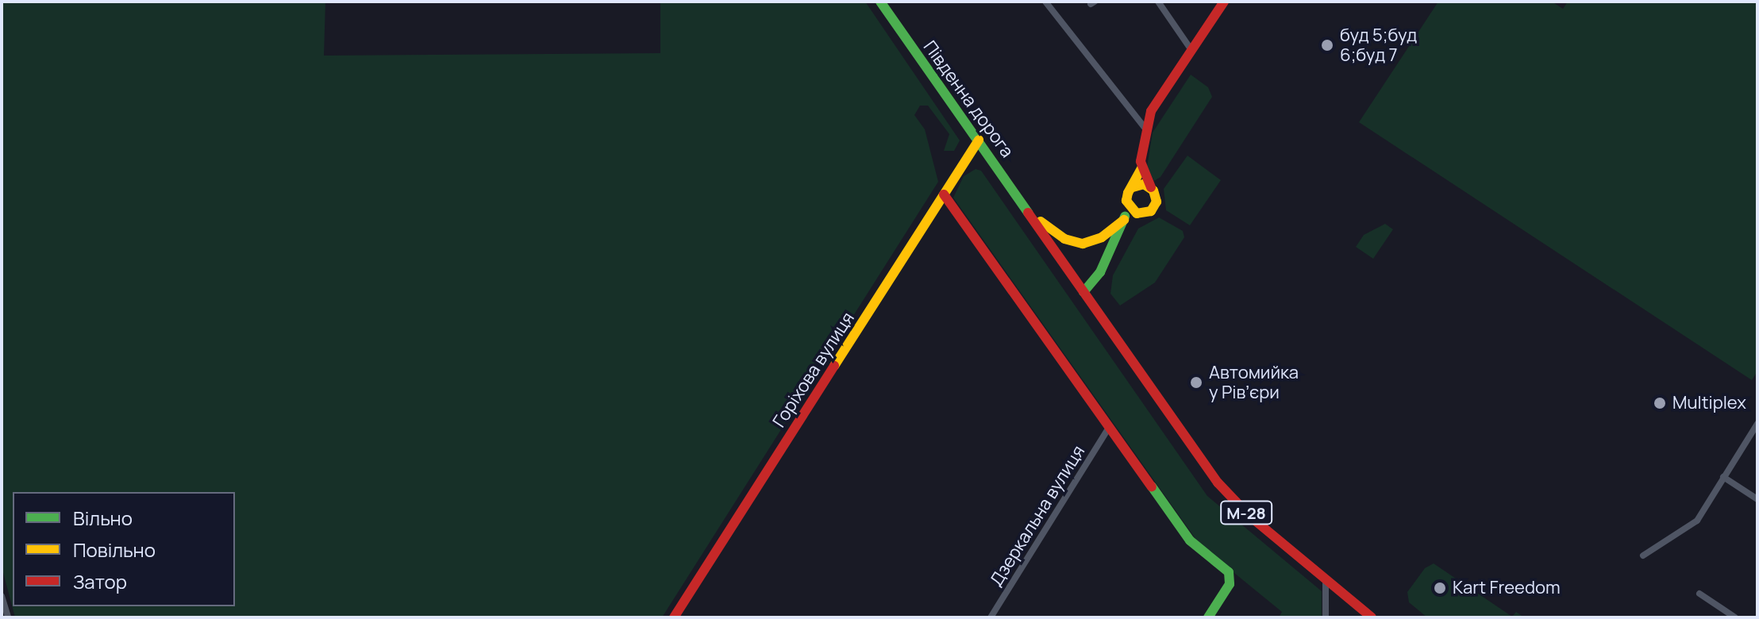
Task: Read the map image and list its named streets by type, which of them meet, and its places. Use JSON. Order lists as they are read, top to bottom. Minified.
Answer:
{"streets":{"main road":["Південна дорога","Горіхова вулиця","М-28"],"street":["Дзеркальна вулиця"]},"crossings":[["Південна дорога","Горіхова вулиця"],["Південна дорога","М-28"]],"places":["буд 5;буд 6;буд 7","Автомийка у Рівʼєри","Multiplex","Kart Freedom"],"legend":["Вільно","Повільно","Затор"]}
